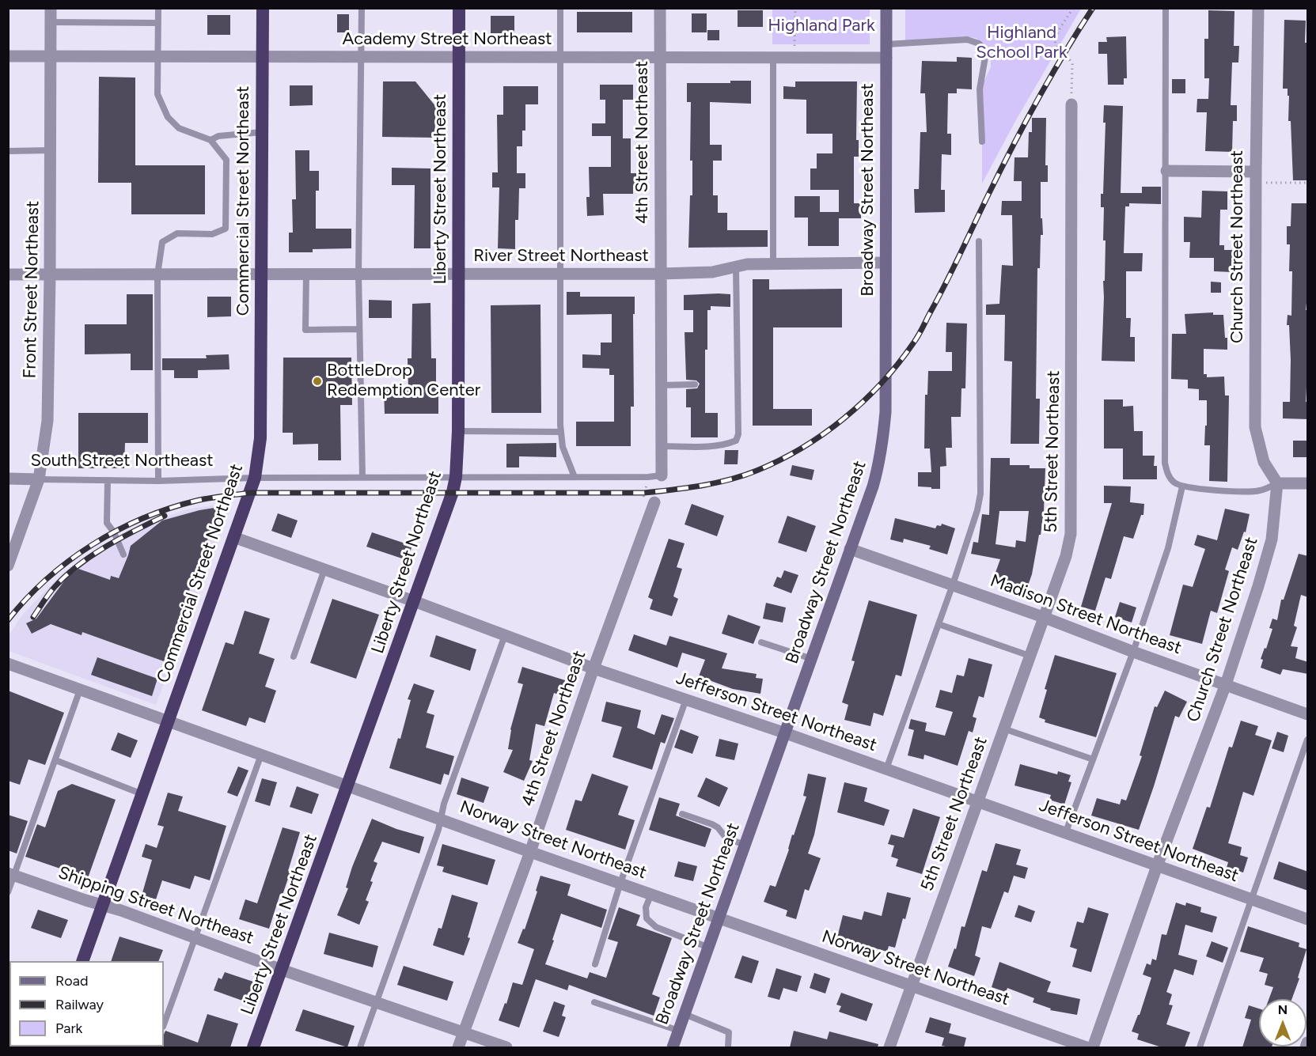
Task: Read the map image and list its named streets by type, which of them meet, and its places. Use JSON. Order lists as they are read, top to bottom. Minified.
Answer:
{"streets":{"highway":["Liberty Street Northeast","Commercial Street Northeast"],"main road":["Broadway Street Northeast"],"street":["Academy Street Northeast","4th Street Northeast","Church Street Northeast","River Street Northeast","Front Street Northeast","5th Street Northeast","South Street Northeast","Madison Street Northeast","Jefferson Street Northeast","Norway Street Northeast","Shipping Street Northeast"]},"crossings":[["Academy Street Northeast","4th Street Northeast"],["Academy Street Northeast","Liberty Street Northeast"],["Academy Street Northeast","Broadway Street Northeast"],["Academy Street Northeast","Commercial Street Northeast"],["Academy Street Northeast","Front Street Northeast"],["4th Street Northeast","River Street Northeast"],["4th Street Northeast","South Street Northeast"],["4th Street Northeast","Jefferson Street Northeast"],["4th Street Northeast","Norway Street Northeast"],["4th Street Northeast","Shipping Street Northeast"],["Liberty Street Northeast","River Street Northeast"],["Liberty Street Northeast","South Street Northeast"],["Liberty Street Northeast","Jefferson Street Northeast"],["Liberty Street Northeast","Norway Street Northeast"],["Liberty Street Northeast","Shipping Street Northeast"],["Broadway Street Northeast","River Street Northeast"],["Broadway Street Northeast","Madison Street Northeast"],["Broadway Street Northeast","Jefferson Street Northeast"],["Broadway Street Northeast","Norway Street Northeast"],["Commercial Street Northeast","River Street Northeast"],["Commercial Street Northeast","South Street Northeast"],["Commercial Street Northeast","Jefferson Street Northeast"],["Commercial Street Northeast","Norway Street Northeast"],["Commercial Street Northeast","Shipping Street Northeast"],["Church Street Northeast","Madison Street Northeast"],["Church Street Northeast","Jefferson Street Northeast"],["River Street Northeast","Front Street Northeast"],["Front Street Northeast","South Street Northeast"],["5th Street Northeast","Madison Street Northeast"],["5th Street Northeast","Jefferson Street Northeast"],["5th Street Northeast","Norway Street Northeast"]],"parks":["Highland Park","Highland School Park"],"places":["BottleDrop Redemption Center"],"legend":["Road","Railway","Park"],"north":"top"}
